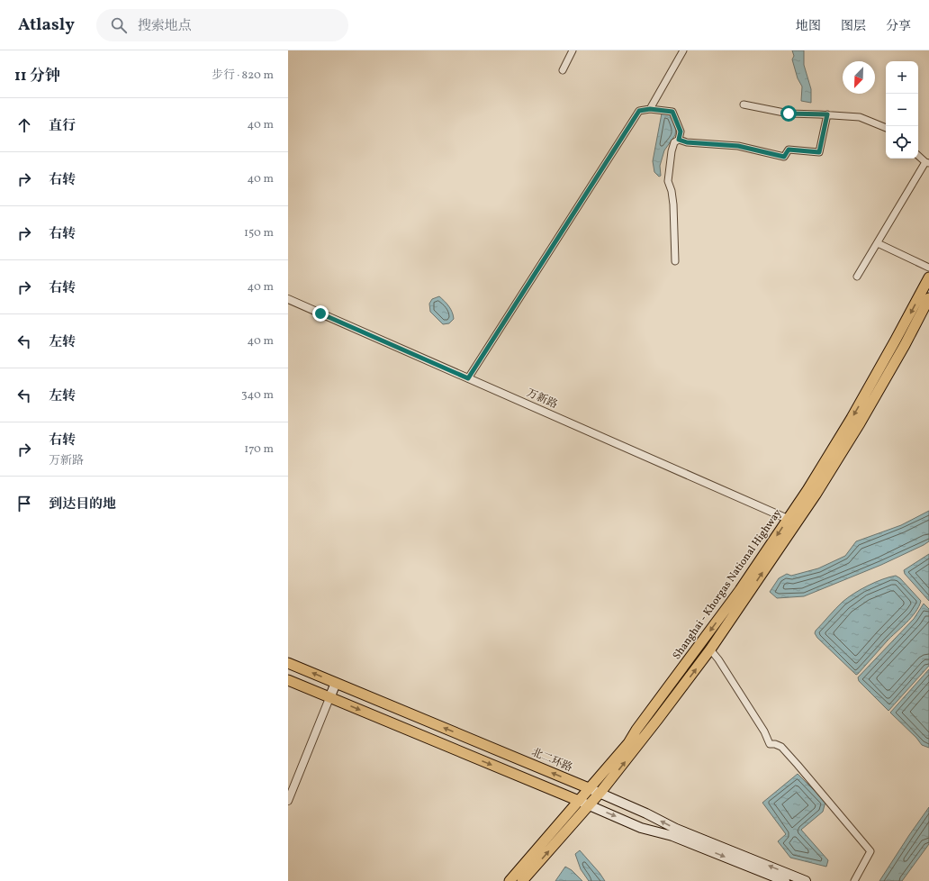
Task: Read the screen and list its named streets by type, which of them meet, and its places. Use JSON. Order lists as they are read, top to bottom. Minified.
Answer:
{"streets":{"main road":["Shanghai - Khorgas National Highway","北二环路"],"street":["万新路"]},"crossings":[["万新路","Shanghai - Khorgas National Highway"],["Shanghai - Khorgas National Highway","北二环路"]],"north":"bottom left","page":{"header":"Atlasly","search":"搜索地点","nav":["地图","图层","分享"],"heading":["11 分钟","步行 · 820 m"],"map_buttons":["+","−"],"list":[["直行","40 m"],["右转","40 m"],["右转","150 m"],["右转","40 m"],["左转","40 m"],["左转","340 m"],["右转","万新路","170 m"],"到达目的地"]}}
